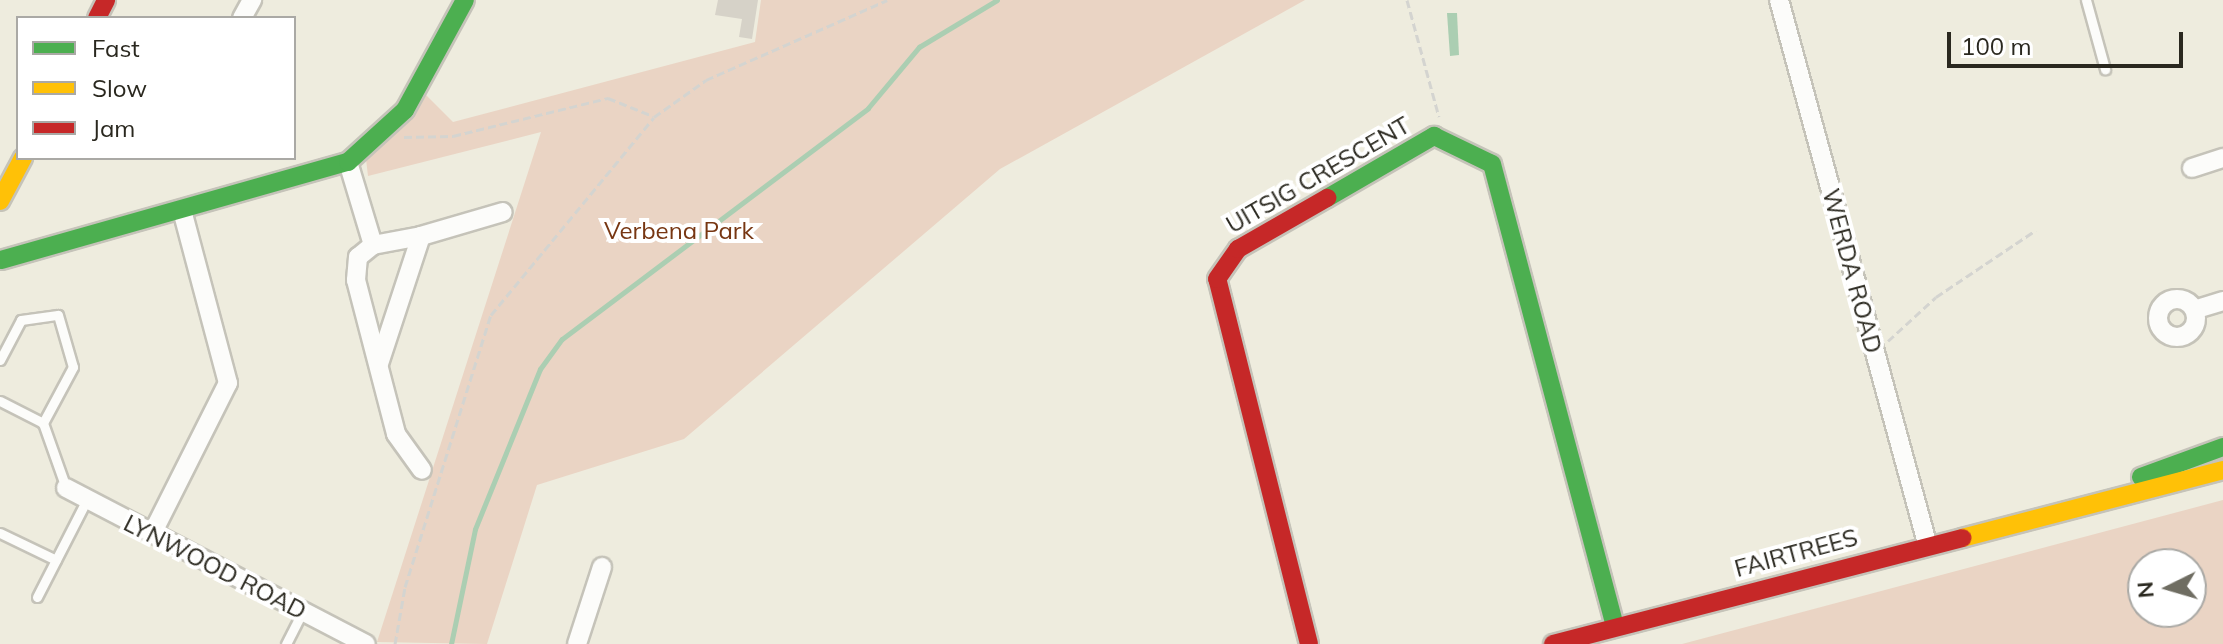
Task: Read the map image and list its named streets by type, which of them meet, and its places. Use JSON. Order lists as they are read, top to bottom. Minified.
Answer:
{"streets":{"street":["UITSIG CRESCENT","WERDA ROAD","FAIRTREES","LYNWOOD ROAD"]},"crossings":[["UITSIG CRESCENT","FAIRTREES"],["WERDA ROAD","FAIRTREES"]],"parks":["Verbena Park"],"legend":["Fast","Slow","Jam"],"scale_bar":"100 m","north":"left"}
